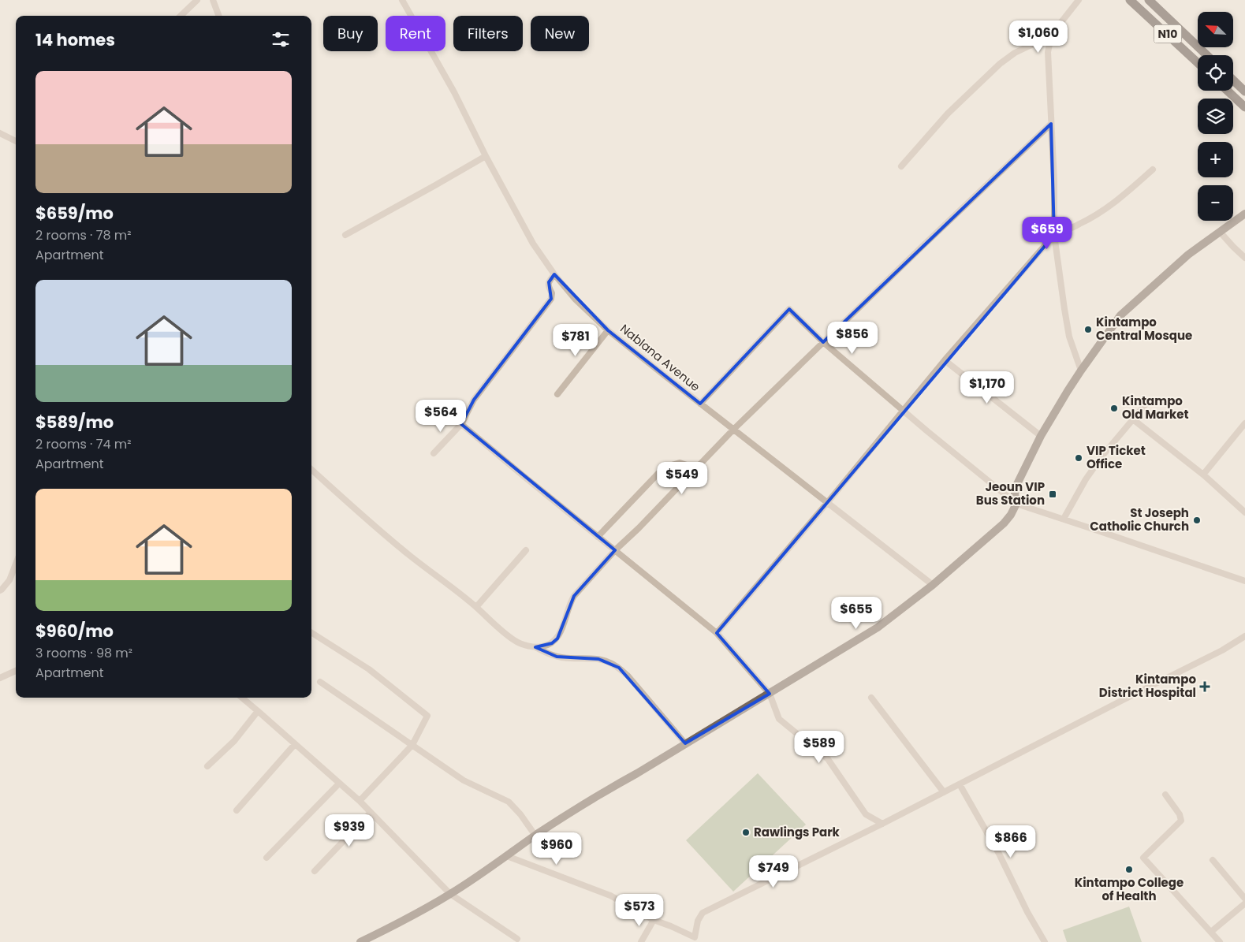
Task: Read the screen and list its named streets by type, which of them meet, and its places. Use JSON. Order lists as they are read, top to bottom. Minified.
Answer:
{"streets":{"highway":["N10"],"street":["Nablana Avenue"]},"places":{"other":["Kintampo Central Mosque","Kintampo Old Market","VIP Ticket Office","St Joseph Catholic Church","Rawlings Park","Kintampo College of Health"],"transit":["Jeoun VIP Bus Station"],"health":["Kintampo District Hospital"]},"north":"top left","page":{"map_buttons":["+","−"],"chip":["Buy","Rent","Filters","New"],"heading":"14 homes","price":["$1,060","$659","$856","$781","$1,170","$564","$549","$655","$589","$939","$866","$960","$749","$573"],"list":[{"name":"$659/mo","note":"2 rooms · 78 m² · Apartment"},{"name":"$589/mo","note":"2 rooms · 74 m² · Apartment"},{"name":"$960/mo","note":"3 rooms · 98 m² · Apartment"}]}}
